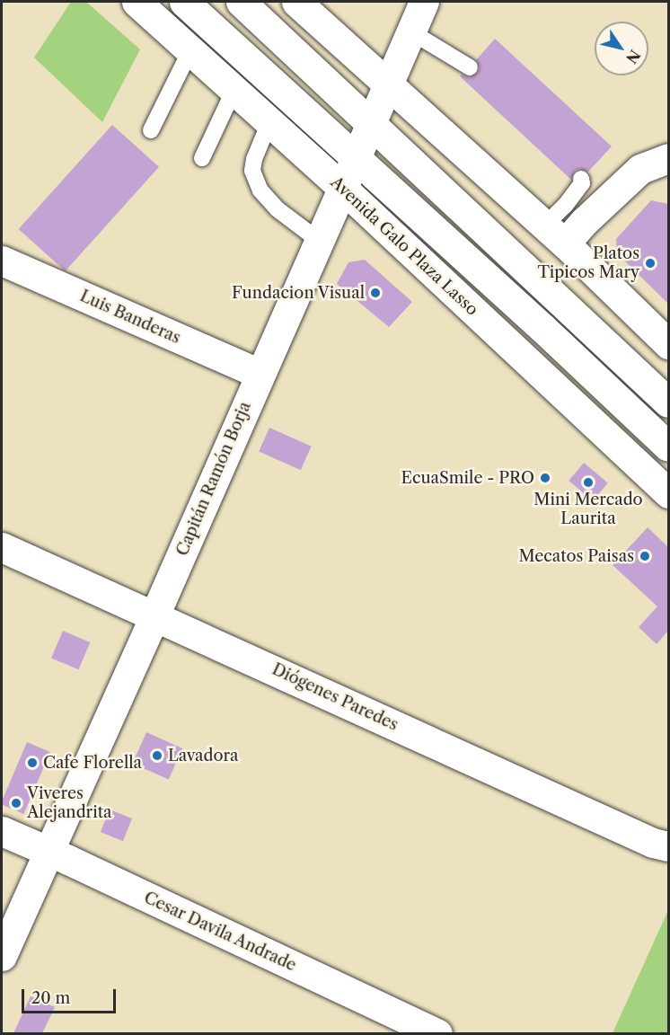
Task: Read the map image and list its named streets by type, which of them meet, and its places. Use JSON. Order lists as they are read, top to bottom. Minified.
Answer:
{"streets":{"street":["Avenida Galo Plaza Lasso","Luis Banderas","Capitán Ramón Borja","Diógenes Paredes","Cesar Davila Andrade"]},"crossings":[["Avenida Galo Plaza Lasso","Capitán Ramón Borja"],["Luis Banderas","Capitán Ramón Borja"],["Capitán Ramón Borja","Diógenes Paredes"],["Capitán Ramón Borja","Cesar Davila Andrade"]],"places":["Platos Tipicos Mary","Fundacion Visual","EcuaSmile - PRO","Mini Mercado Laurita","Mecatos Paisas","Lavadora","Cafe Florella","Viveres Alejandrita"],"scale_bar":"20 m","north":"bottom right"}
